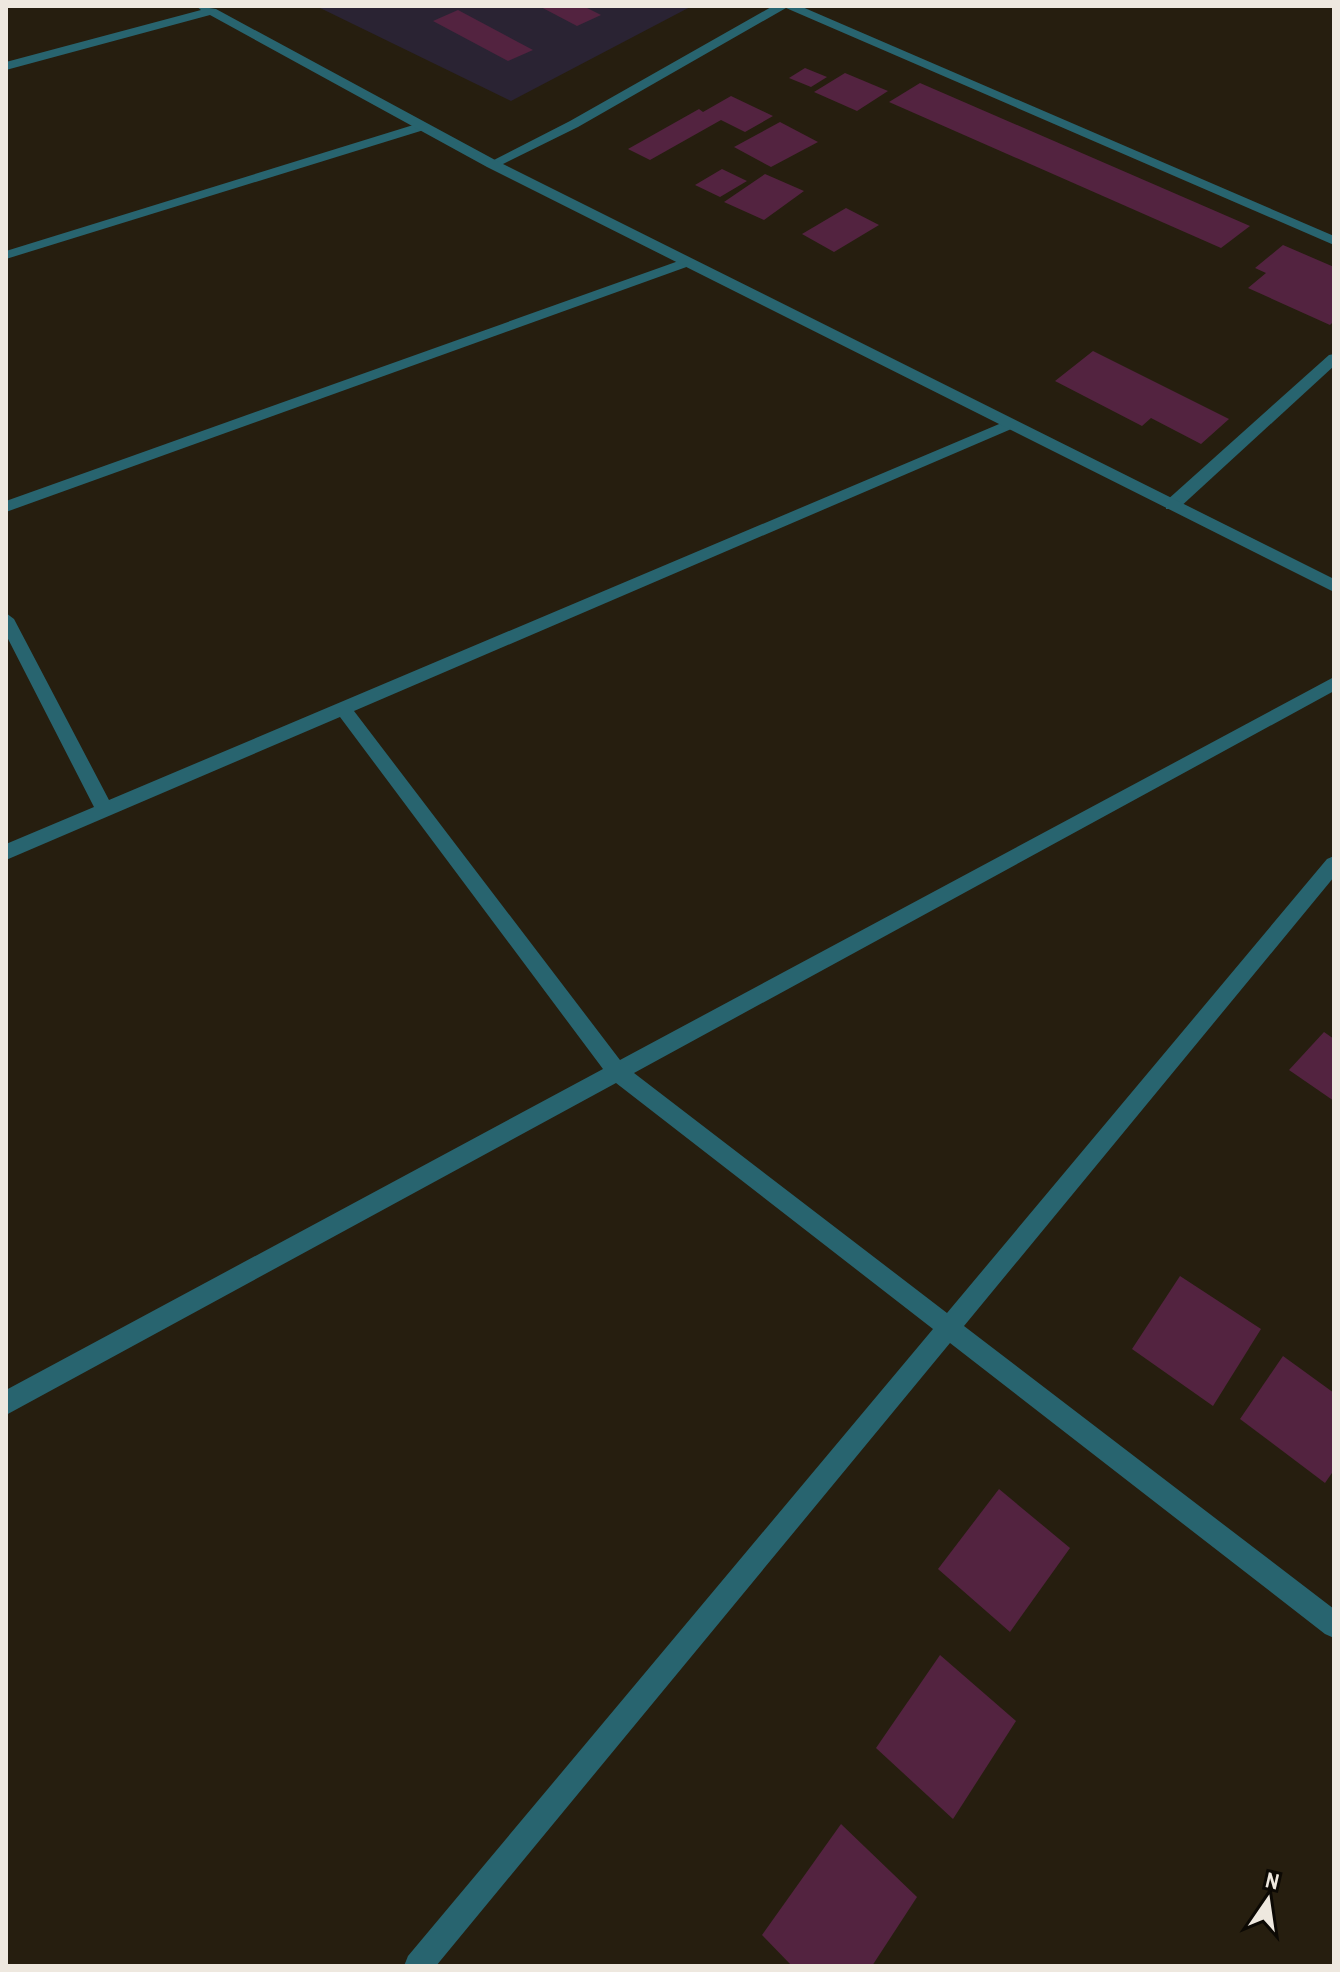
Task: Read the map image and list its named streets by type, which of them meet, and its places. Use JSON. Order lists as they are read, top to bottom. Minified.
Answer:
{"north":"top"}
